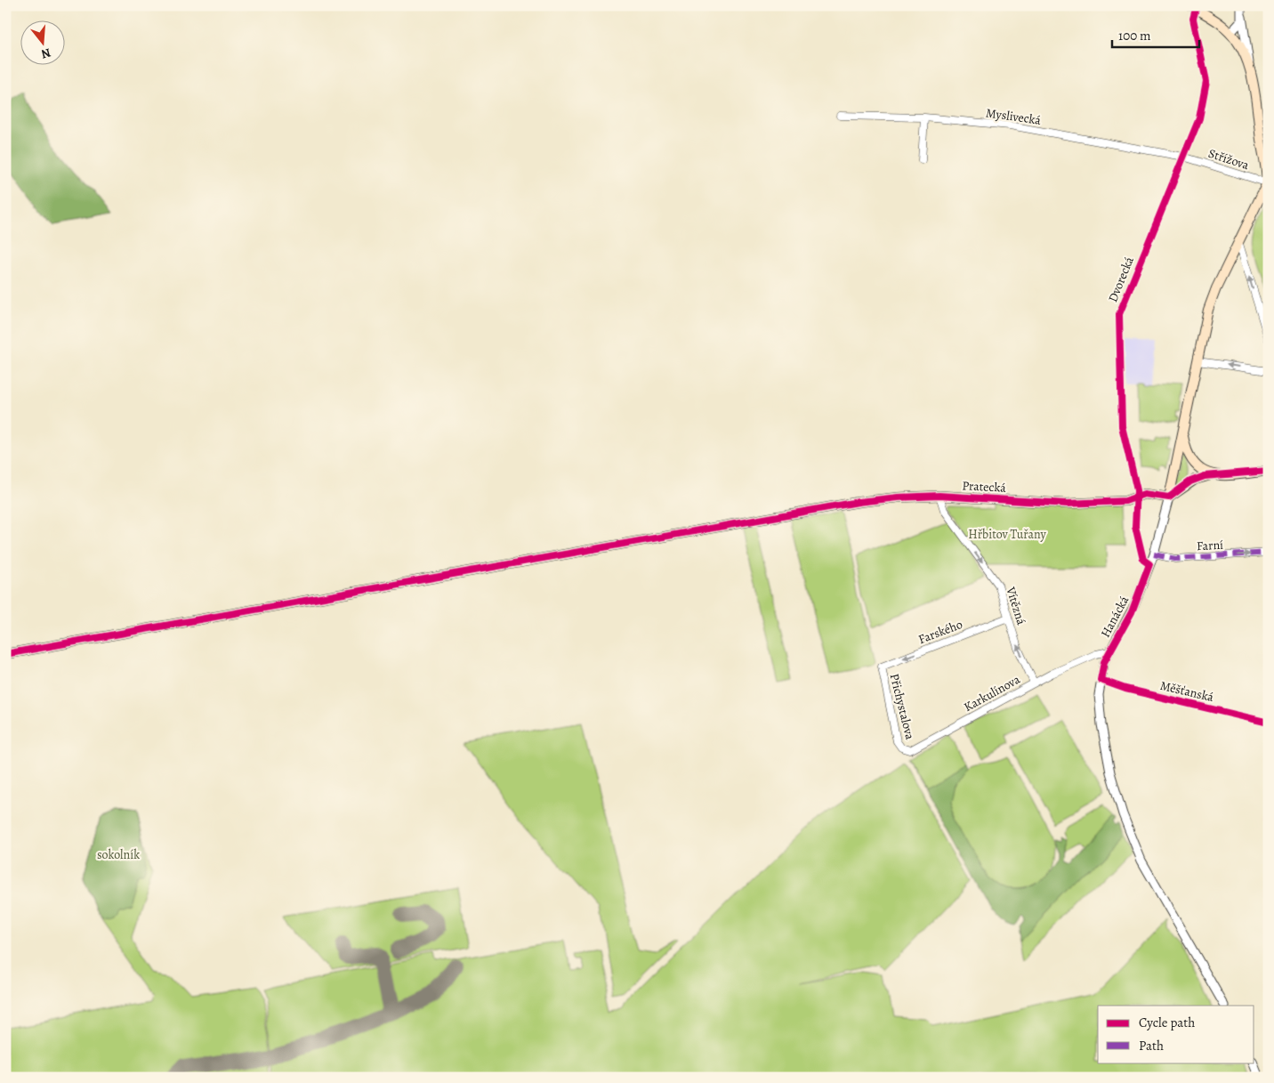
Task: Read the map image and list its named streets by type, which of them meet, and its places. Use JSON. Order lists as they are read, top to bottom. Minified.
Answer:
{"streets":{"main road":["Pratecká","Hanácká"],"street":["Myslivecká","Střížova","Dvorecká","Farní","Vítězná","Farského","Měšťanská","Karkulínova","Přichystalova"]},"crossings":[["Myslivecká","Střížova"],["Myslivecká","Dvorecká"],["Střížova","Dvorecká"],["Střížova","Hanácká"],["Dvorecká","Pratecká"],["Dvorecká","Hanácká"],["Pratecká","Vítězná"],["Pratecká","Hanácká"],["Farní","Hanácká"],["Vítězná","Farského"],["Vítězná","Karkulínova"],["Hanácká","Měšťanská"],["Hanácká","Karkulínova"],["Farského","Přichystalova"],["Karkulínova","Přichystalova"]],"one_way":["Farní","Farského"],"parks":["Hřbitov Tuřany","sokolník"],"legend":["Cycle path","Path"],"scale_bar":"100 m","north":"bottom"}
